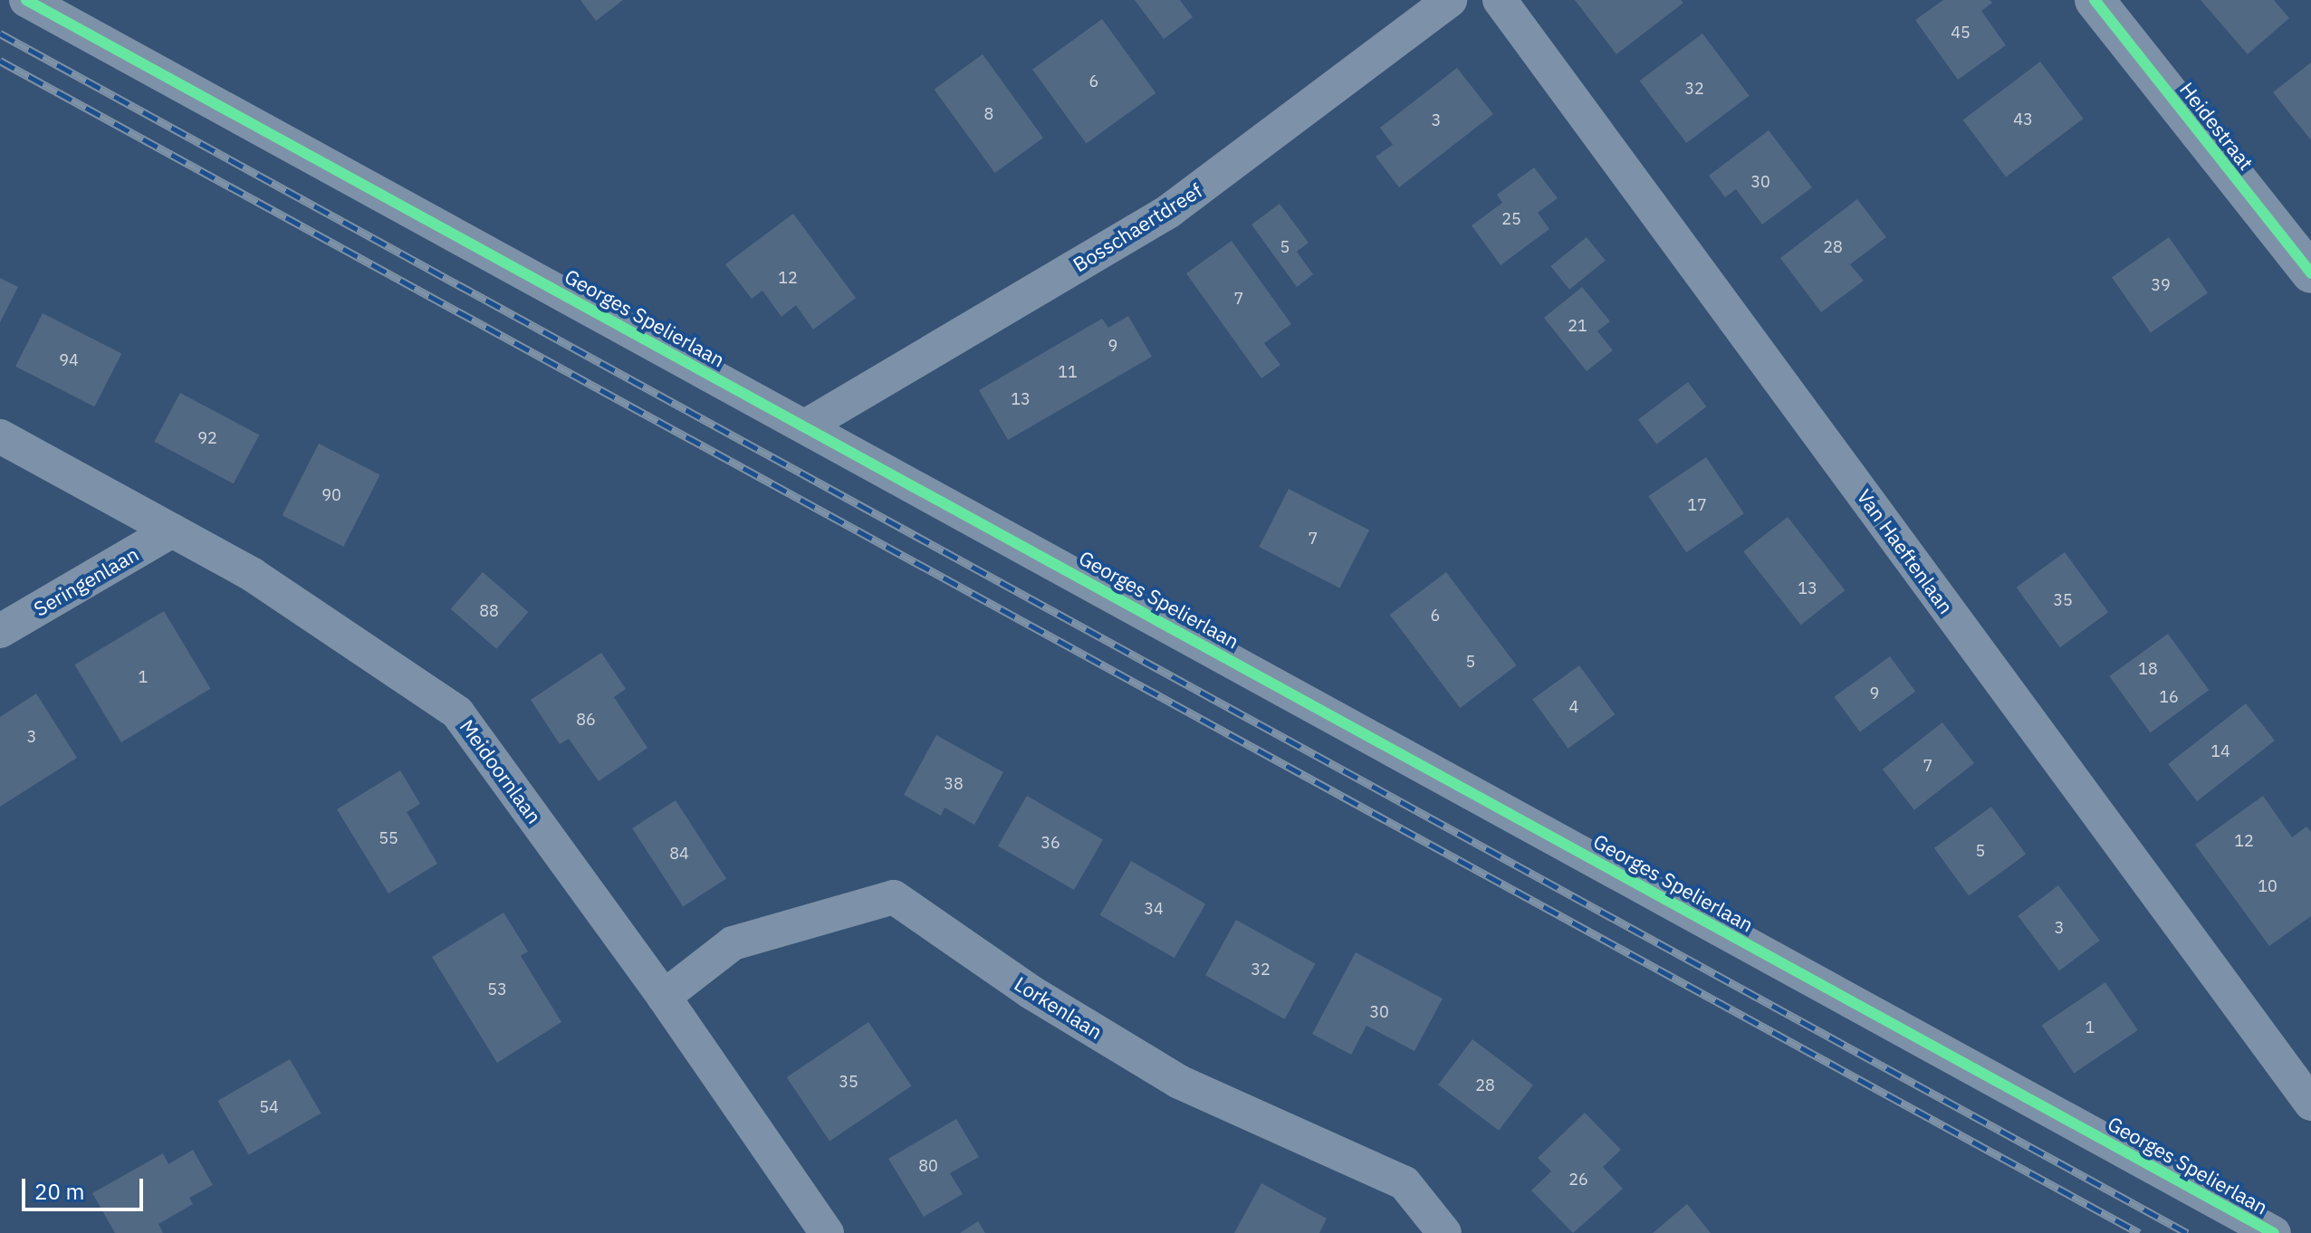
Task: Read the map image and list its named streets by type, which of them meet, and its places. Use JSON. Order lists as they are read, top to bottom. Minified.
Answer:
{"streets":{"street":["Heidestraat","Bosschaertdreef","Georges Spelierlaan","Van Haeftenlaan","Seringenlaan","Meidoornlaan","Lorkenlaan"]},"crossings":[["Bosschaertdreef","Georges Spelierlaan"],["Seringenlaan","Meidoornlaan"],["Meidoornlaan","Lorkenlaan"]],"house_numbers":["45","6","32","8","43","3","30","25","5","28","12","39","7","21","9","94","11","13","92","90","17","7","13","35","88","6","5","18","1","9","16","4","86","3","14","7","38","55","12","36","5","84","10","34","3","32","53","30","1","35","28","54","80","26"],"scale_bar":"20 m"}
